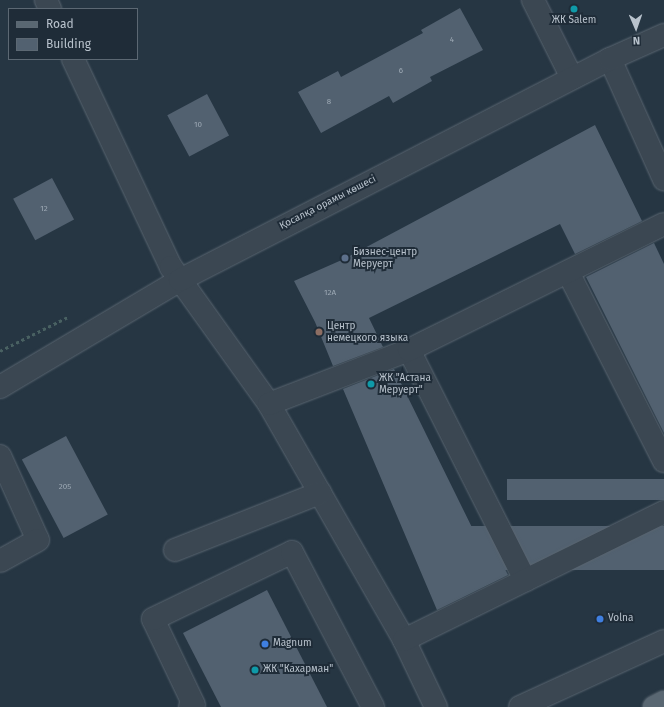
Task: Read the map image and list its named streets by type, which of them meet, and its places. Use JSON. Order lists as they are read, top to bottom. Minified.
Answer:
{"streets":{"street":["Қосалқа орамы көшесі"]},"places":["ЖК Salem","Бизнес-центр Меруерт","Центр немецкого языка","ЖК \"Астана Меруерт\"","Volna","Magnum","ЖК \"Кахарман\""],"house_numbers":["4","6","8","10","12","12А","205"],"legend":["Road","Building"],"north":"bottom"}
